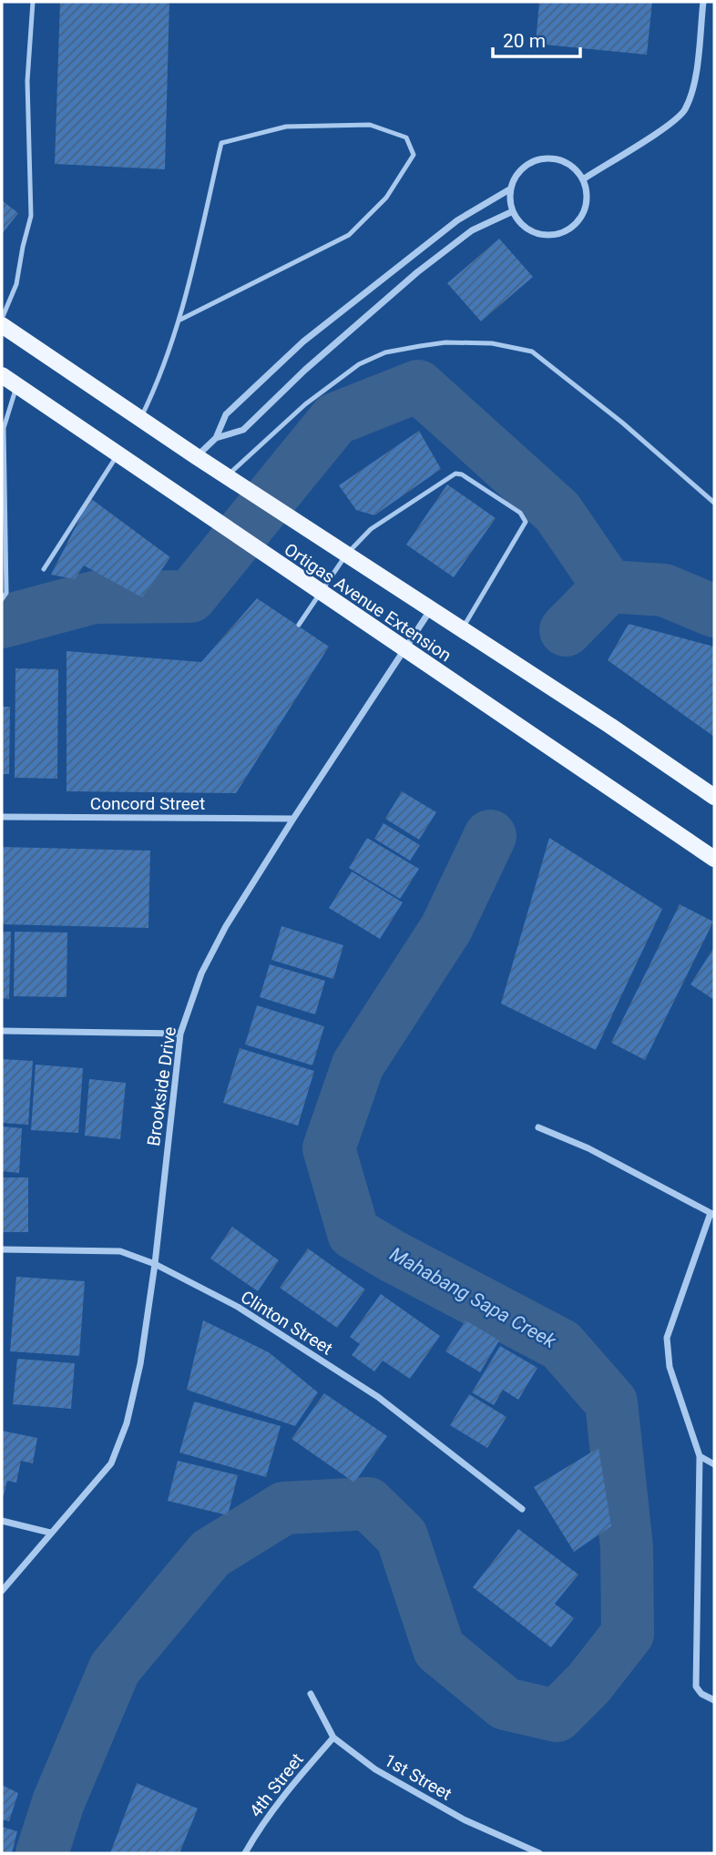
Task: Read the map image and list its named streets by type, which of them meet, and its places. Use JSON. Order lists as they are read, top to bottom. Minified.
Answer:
{"streets":{"main road":["Ortigas Avenue Extension"],"street":["Concord Street","Brookside Drive","Clinton Street","1st Street","4th Street"]},"crossings":[["Ortigas Avenue Extension","Brookside Drive"],["Concord Street","Brookside Drive"],["Brookside Drive","Clinton Street"],["1st Street","4th Street"]],"water":["Mahabang Sapa Creek"],"scale_bar":"20 m"}
